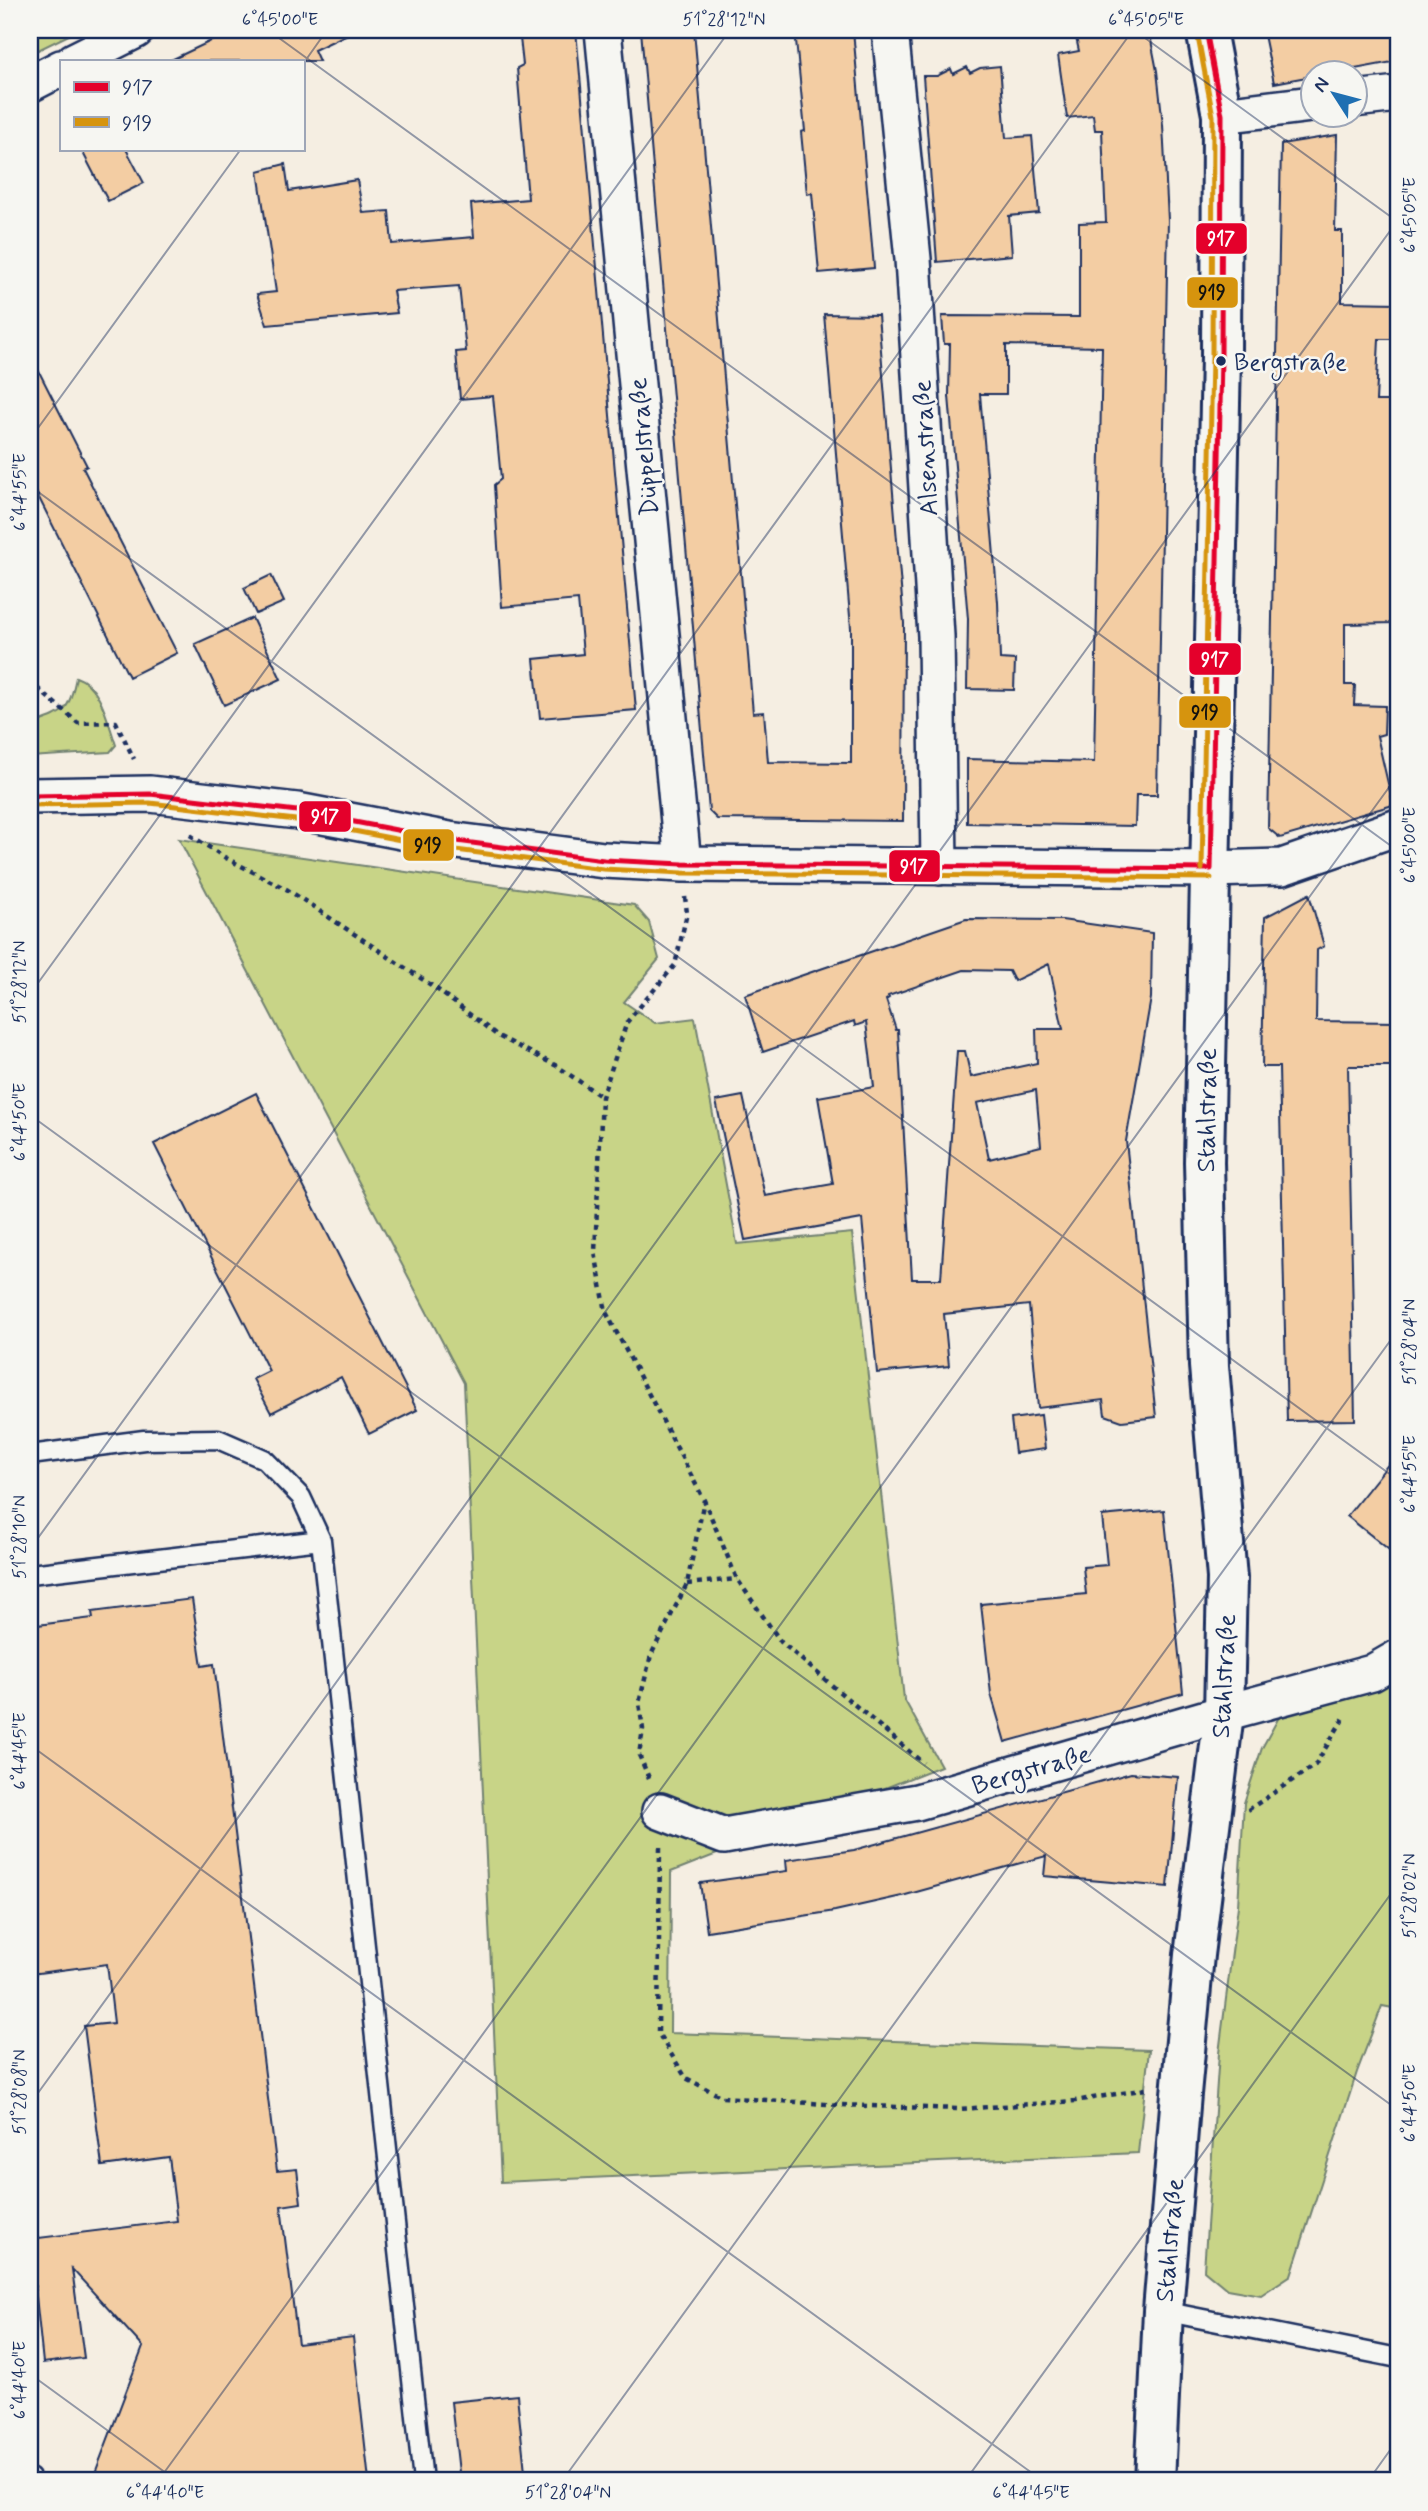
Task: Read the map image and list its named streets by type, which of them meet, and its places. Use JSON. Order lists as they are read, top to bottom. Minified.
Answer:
{"streets":{"street":["Düppelstraße","Alsenstraße","Stahlstraße","Bergstraße"]},"crossings":[["Stahlstraße","Bergstraße"]],"places":["Bergstraße"],"lines":["transit line 917","transit line 919"],"legend":["917","919"],"north":"top left","coordinates":["6°45'00\"E","51°28'12\"N","6°45'05\"E","6°44'55\"E","6°44'50\"E","51°28'04\"N","51°28'10\"N","6°44'45\"E","51°28'02\"N","51°28'08\"N","6°44'40\"E"]}
